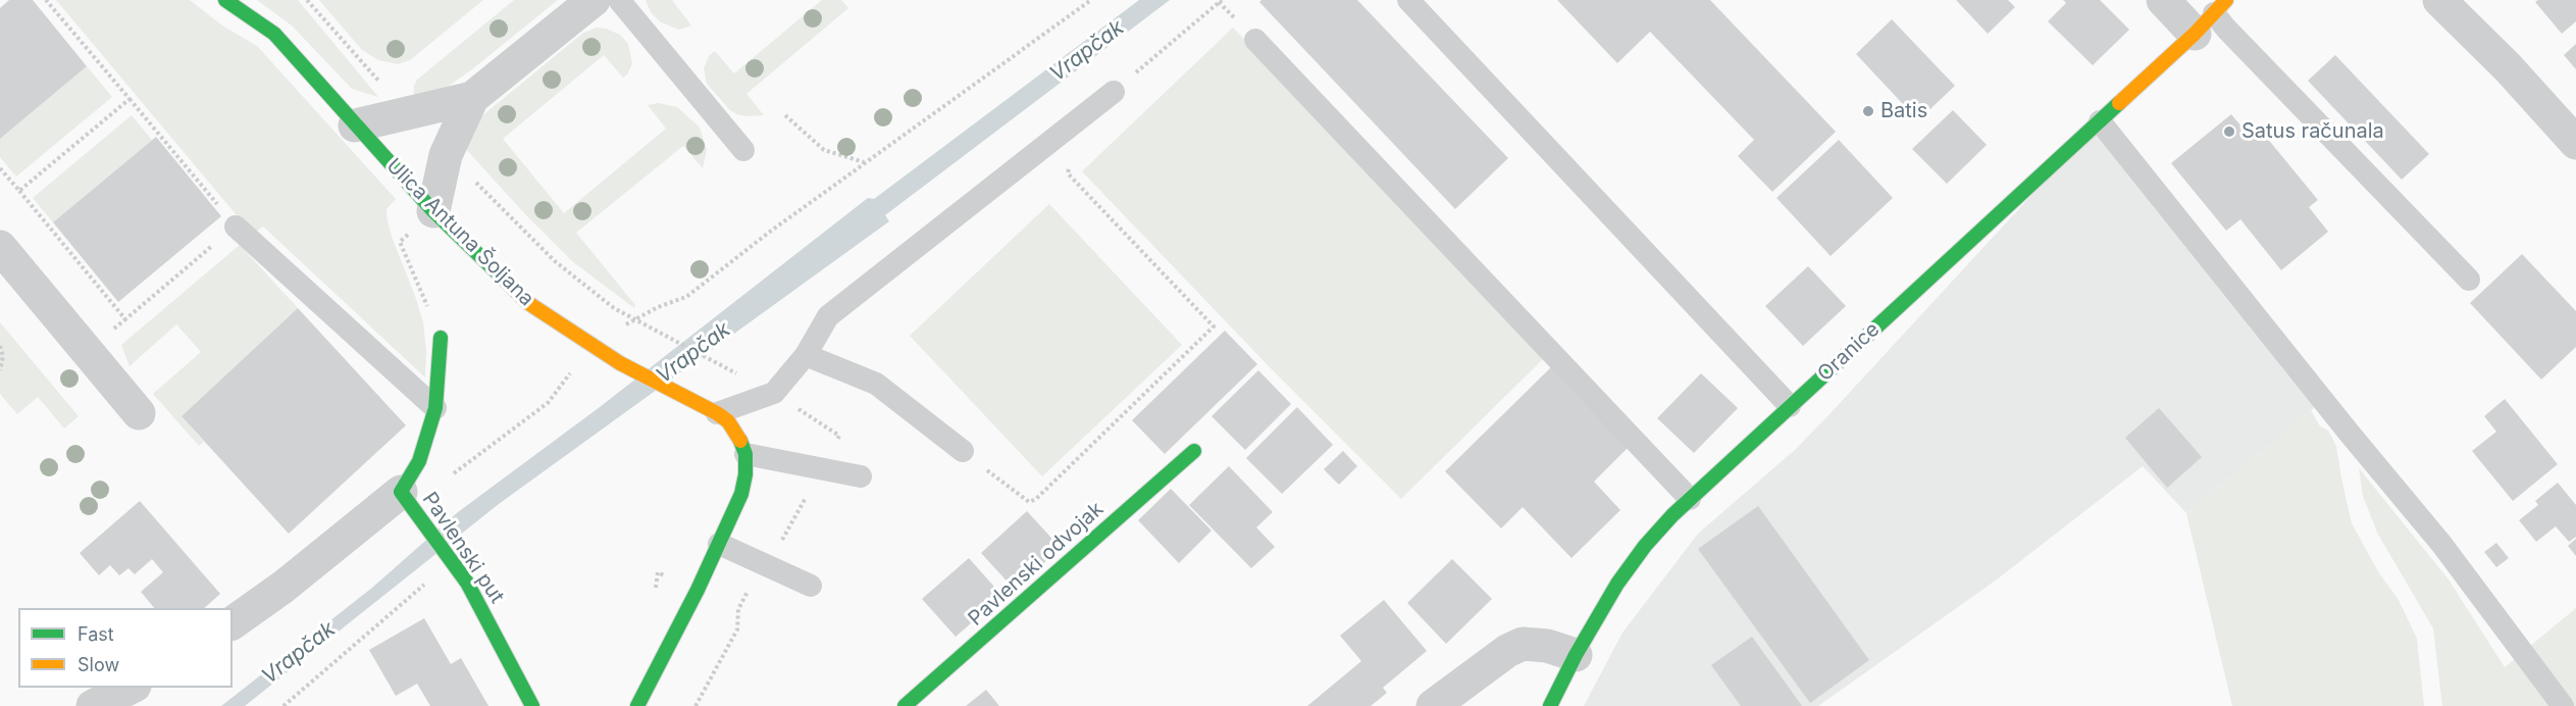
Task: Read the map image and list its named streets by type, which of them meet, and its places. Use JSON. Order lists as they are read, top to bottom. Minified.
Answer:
{"streets":{"street":["Ulica Antuna Šoljana","Oranice","Pavlenski put","Pavlenski odvojak"]},"water":["Vrapčak"],"places":["Batis","Satus računala"],"legend":["Fast","Slow"]}
